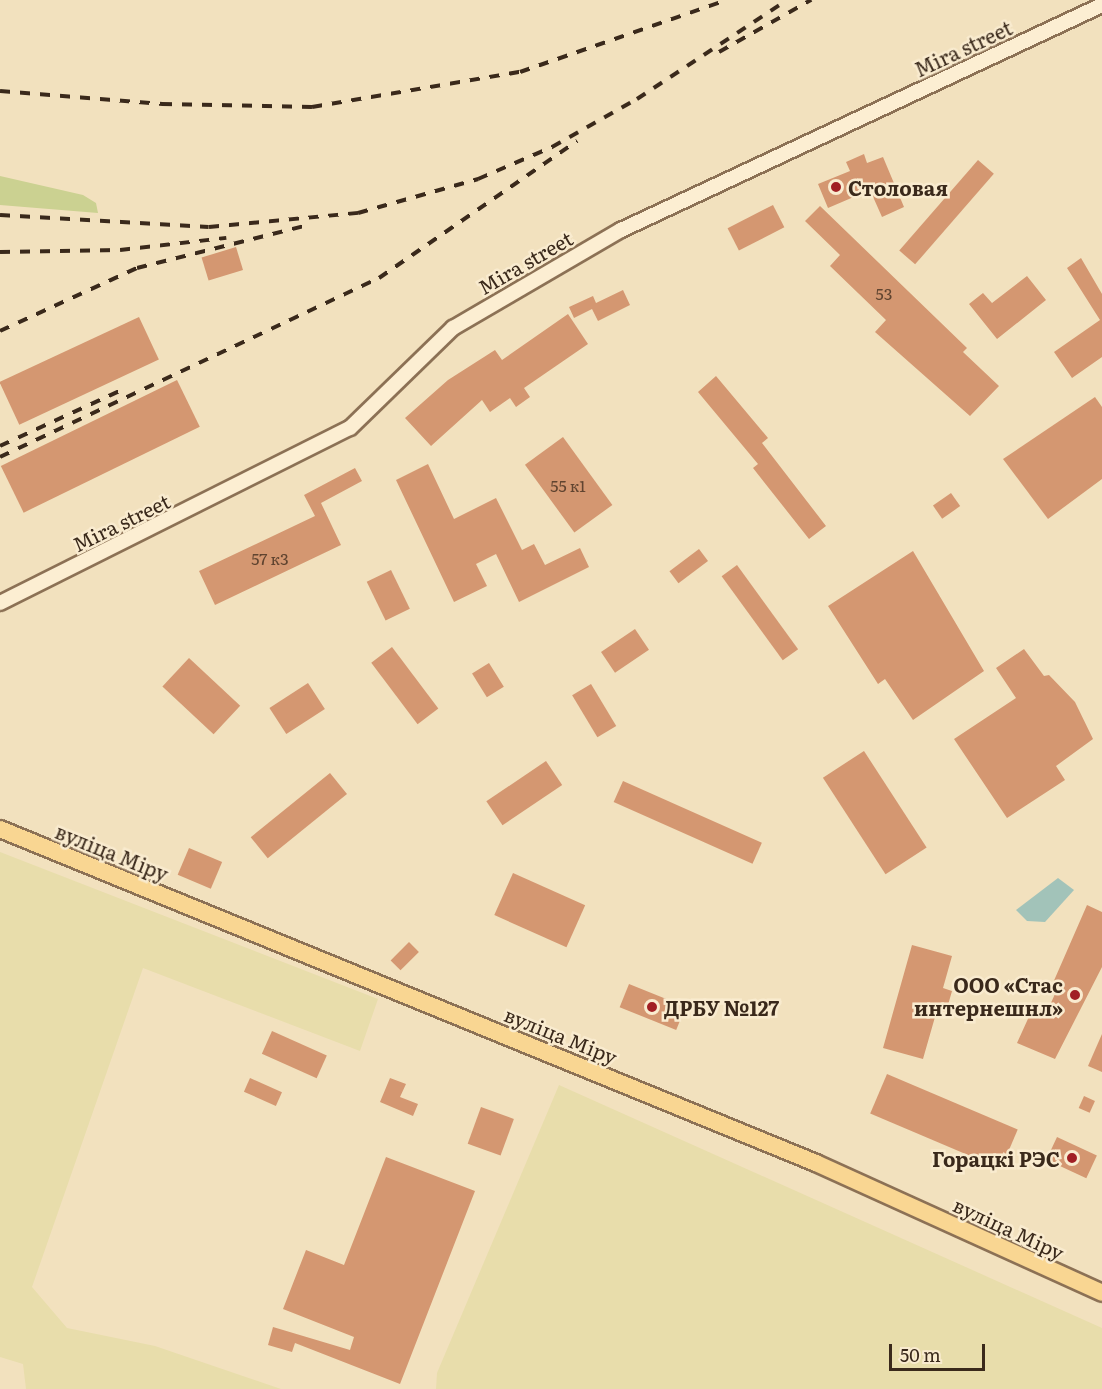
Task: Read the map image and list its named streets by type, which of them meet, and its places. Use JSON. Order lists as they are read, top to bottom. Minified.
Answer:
{"streets":{"main road":["вуліца Міру"],"street":["Mira street"]},"places":["Столовая","ООО «Стас интернешнл»","ДРБУ №127","Горацкі РЭС"],"house_numbers":["53","55 к1","57 к3"],"scale_bar":"50 m"}
